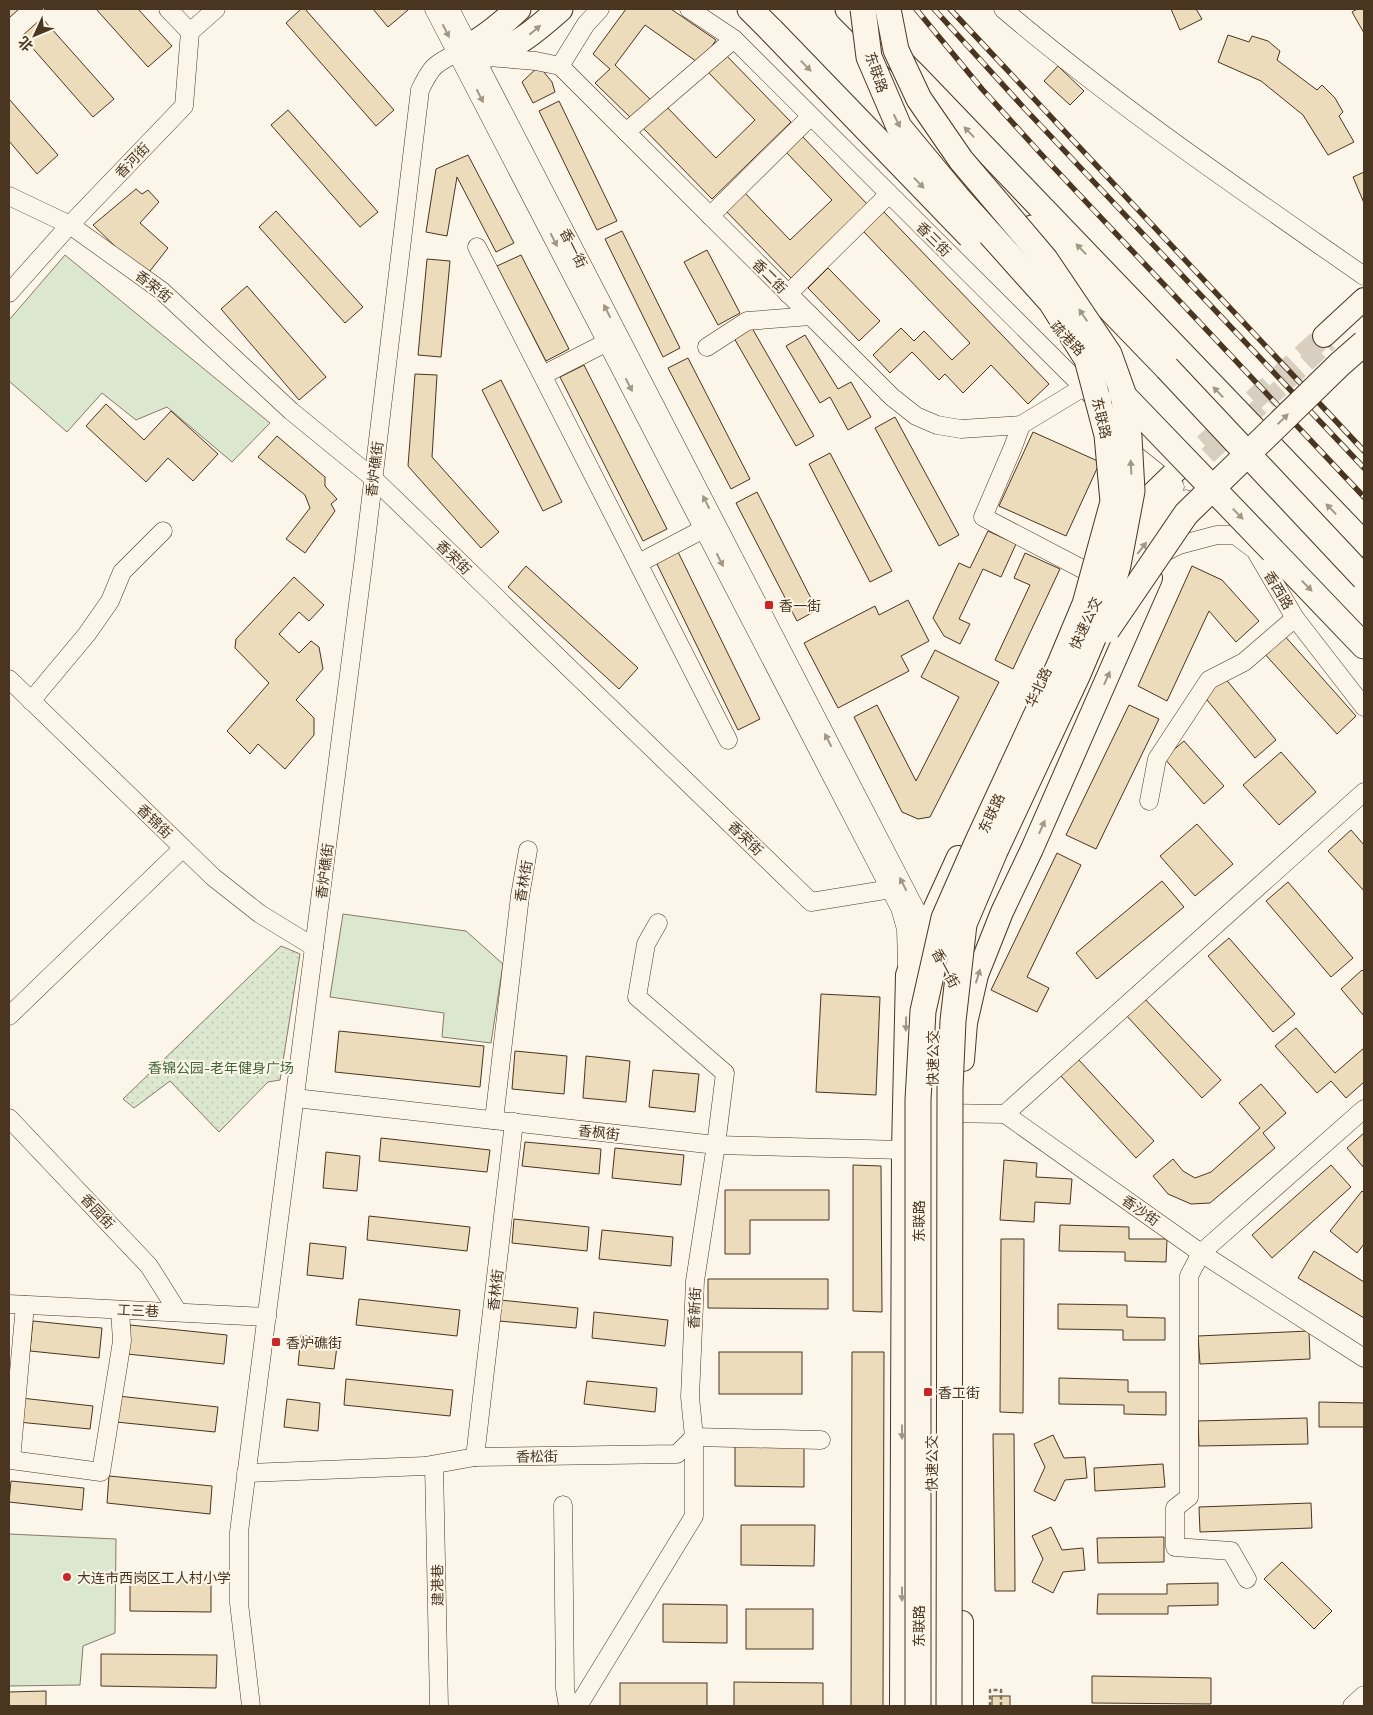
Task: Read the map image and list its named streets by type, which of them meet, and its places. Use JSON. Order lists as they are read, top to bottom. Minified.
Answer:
{"streets":{"highway":["东联路","疏港路"],"main road":["华北路"],"street":["香河街","香三街","香一街","香二街","香荣街","香炉礁街","香西路","快速公交","香锦街","香林街","香枫街","香沙街","香园街","香新街","工三巷","香松街","建港巷"]},"crossings":[["香河街","香荣街"],["香三街","香二街"],["香三街","快速公交"],["香三街","华北路"],["香一街","香荣街"],["香一街","香炉礁街"],["香一街","快速公交"],["香一街","华北路"],["香荣街","香炉礁街"],["香炉礁街","香锦街"],["香炉礁街","香枫街"],["香炉礁街","工三巷"],["香炉礁街","香松街"],["快速公交","华北路"],["华北路","香枫街"],["香林街","香枫街"],["香林街","香松街"],["香枫街","香新街"],["香园街","工三巷"],["香新街","香松街"],["香松街","建港巷"]],"parks":["香锦公园-老年健身广场"],"places":{"transit":["香一街","香炉礁街","香工街"],"other":["大连市西岗区工人村小学"]},"north":"bottom left"}
